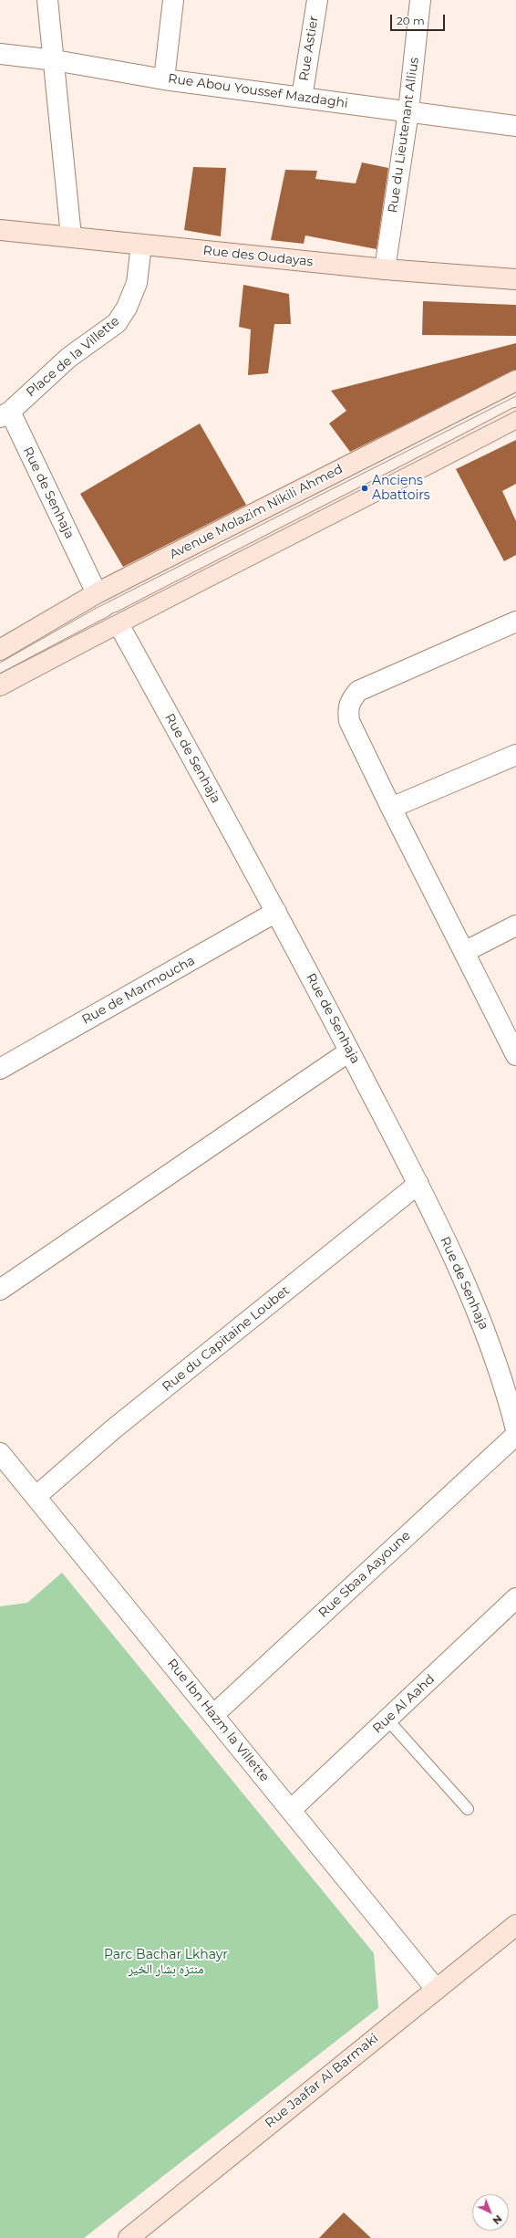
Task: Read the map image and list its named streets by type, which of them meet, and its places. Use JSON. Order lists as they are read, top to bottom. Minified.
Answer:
{"streets":{"street":["Rue Astier","Rue Abou Youssef Mazdaghi","Rue du Lieutenant Allius","Rue des Oudayas","Place de la Villette","Rue de Senhaja","Avenue Molazim Nikili Ahmed","Rue de Marmoucha","Rue du Capitaine Loubet","Rue Sbaa Aayoune","Rue Al Aahd","Rue Ibn Hazm la Villette","Rue Jaafar Al Barmaki"]},"crossings":[["Rue Astier","Rue Abou Youssef Mazdaghi"],["Rue Abou Youssef Mazdaghi","Rue du Lieutenant Allius"],["Rue du Lieutenant Allius","Rue des Oudayas"],["Rue des Oudayas","Place de la Villette"],["Place de la Villette","Rue de Senhaja"],["Rue de Senhaja","Avenue Molazim Nikili Ahmed"],["Rue de Senhaja","Rue de Marmoucha"],["Rue de Senhaja","Rue du Capitaine Loubet"],["Rue du Capitaine Loubet","Rue Ibn Hazm la Villette"],["Rue Sbaa Aayoune","Rue Ibn Hazm la Villette"],["Rue Al Aahd","Rue Ibn Hazm la Villette"],["Rue Ibn Hazm la Villette","Rue Jaafar Al Barmaki"]],"parks":["Parc Bachar Lkhayr منتزه بشار الخير"],"places":["Anciens Abattoirs"],"scale_bar":"20 m","north":"bottom right"}
